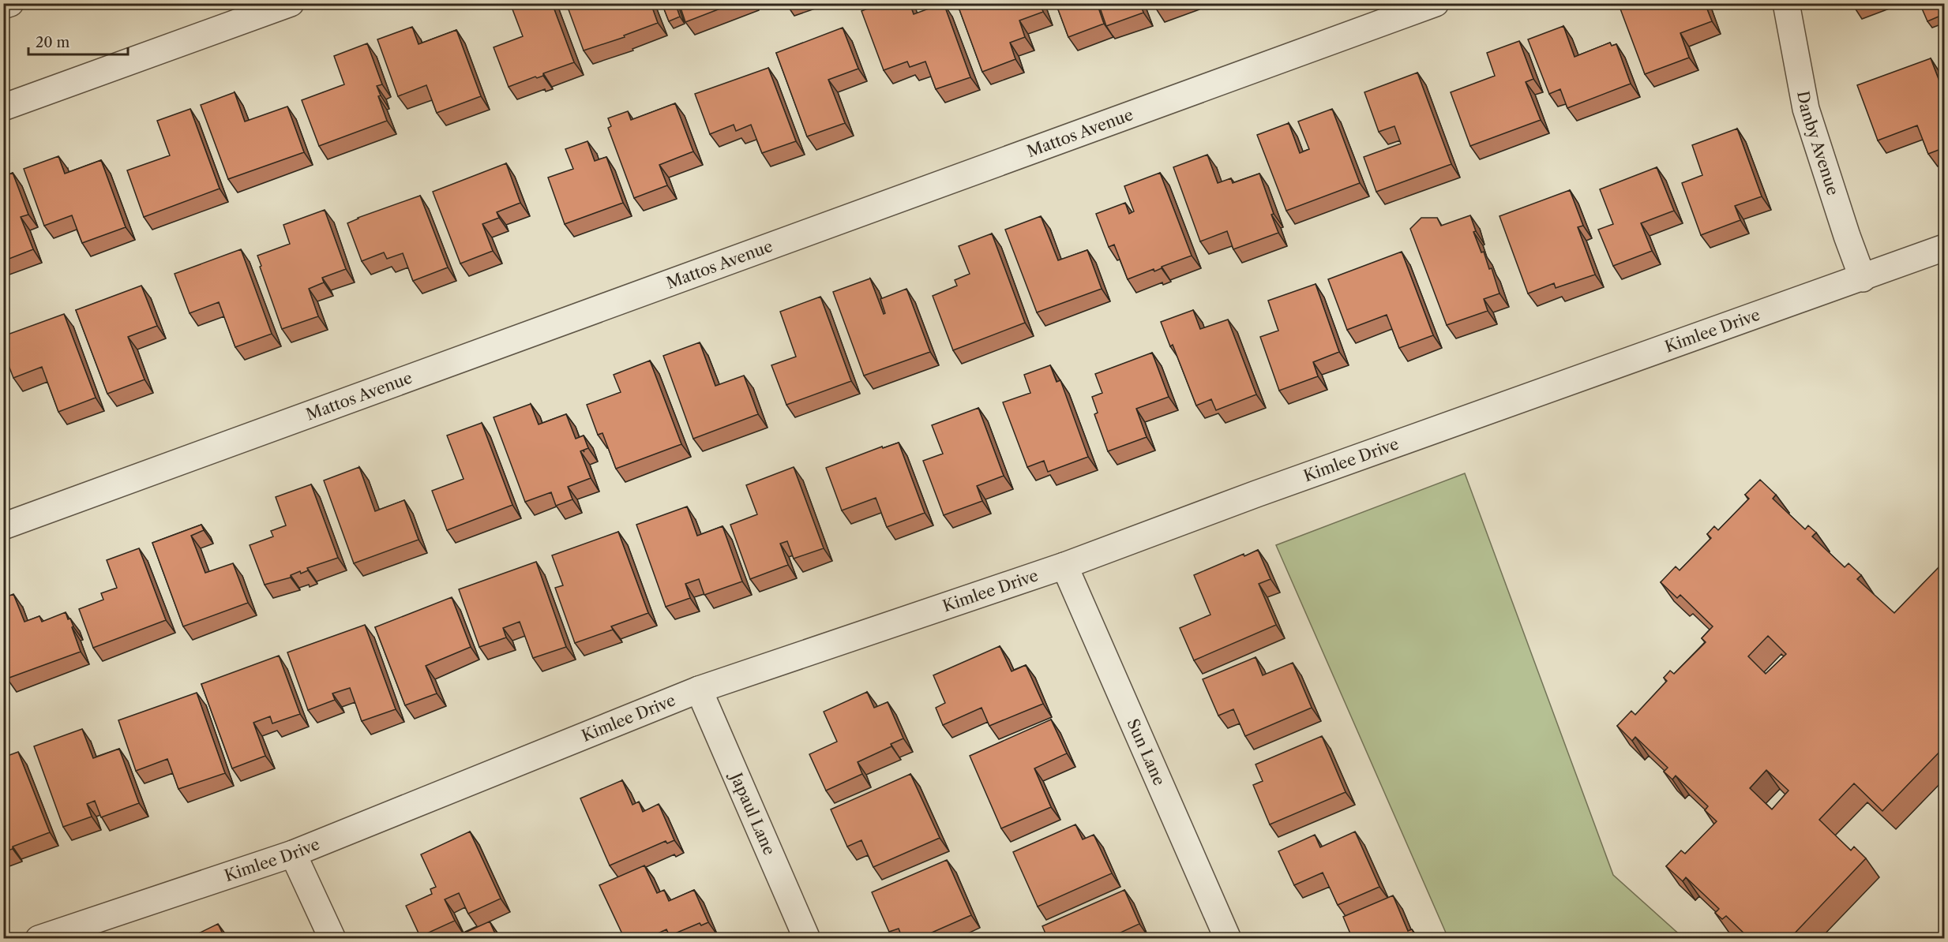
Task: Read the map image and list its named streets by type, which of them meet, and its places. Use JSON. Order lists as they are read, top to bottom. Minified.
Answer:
{"streets":{"street":["Mattos Avenue","Danby Avenue","Kimlee Drive","Sun Lane","Japaul Lane"]},"crossings":[["Danby Avenue","Kimlee Drive"],["Kimlee Drive","Sun Lane"],["Kimlee Drive","Japaul Lane"]],"scale_bar":"20 m"}
